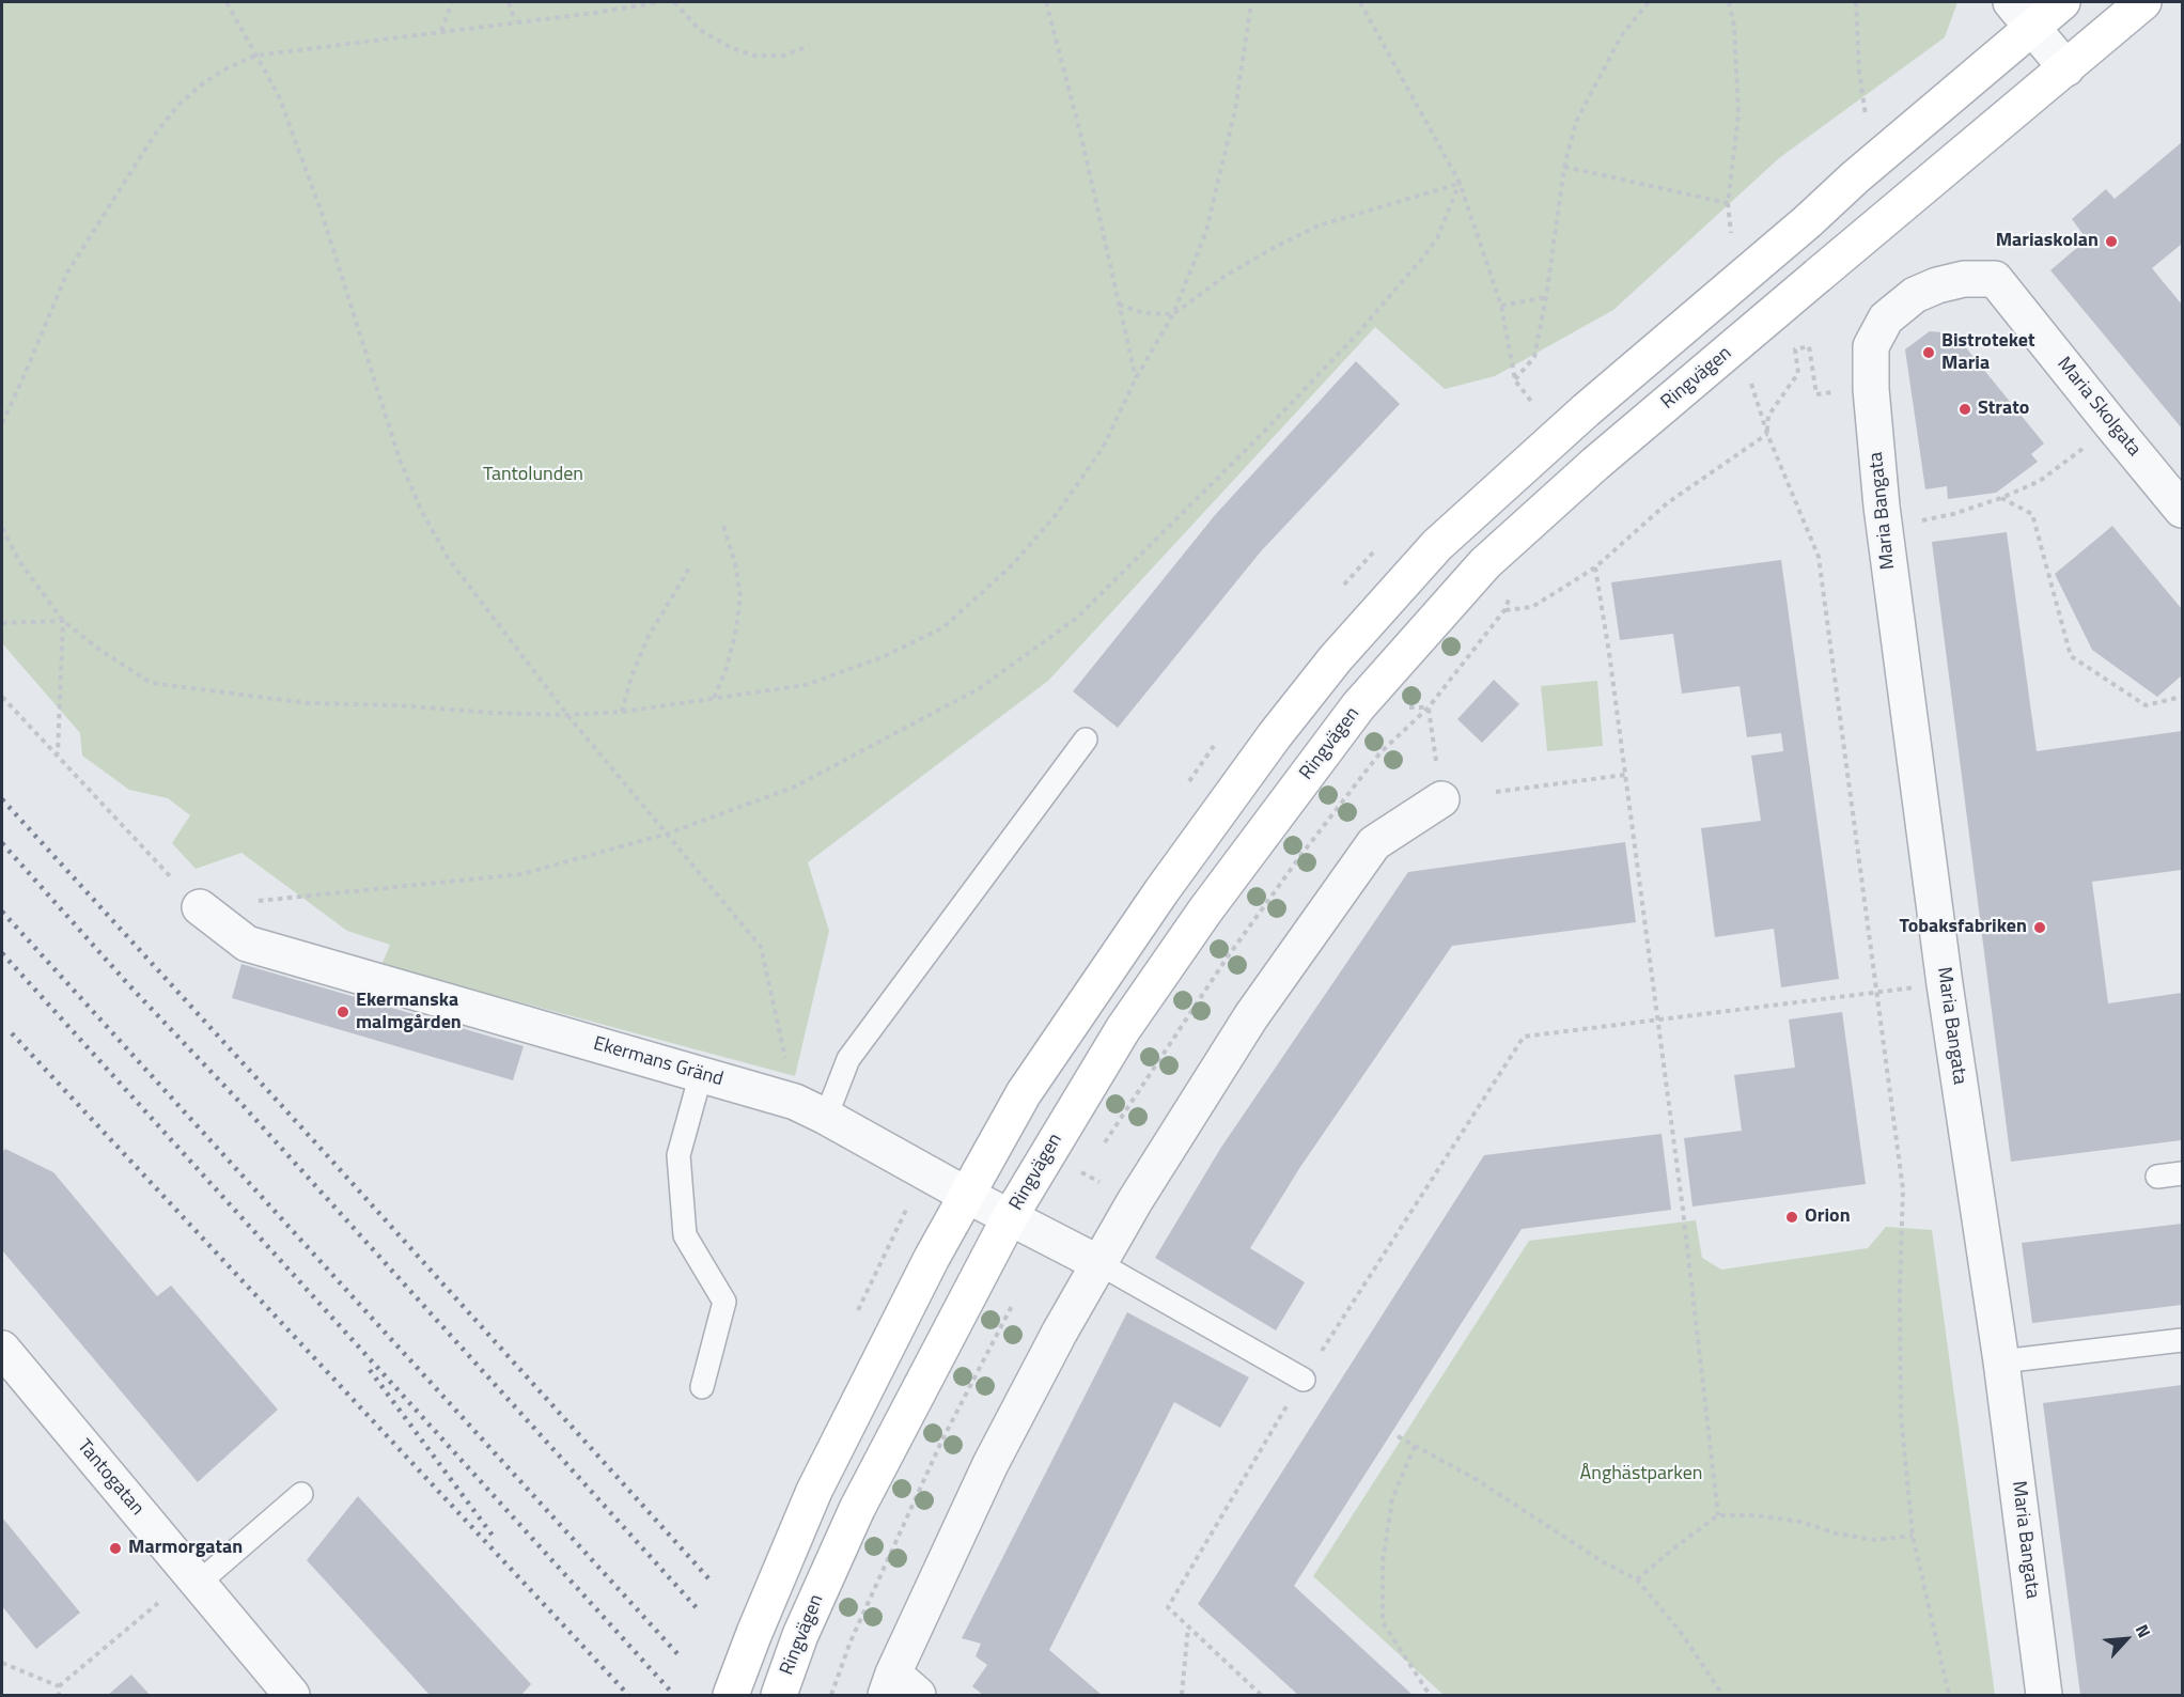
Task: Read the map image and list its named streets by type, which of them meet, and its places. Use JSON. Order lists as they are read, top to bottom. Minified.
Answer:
{"streets":{"main road":["Ringvägen"],"street":["Maria Skolgata","Maria Bangata","Ekermans Gränd","Tantogatan"]},"crossings":[["Ringvägen","Ekermans Gränd"],["Maria Skolgata","Maria Bangata"]],"parks":["Tantolunden","Ånghästparken"],"places":["Mariaskolan","Bistroteket Maria","Strato","Tobaksfabriken","Ekermanska malmgården","Orion","Marmorgatan"],"north":"top right"}
